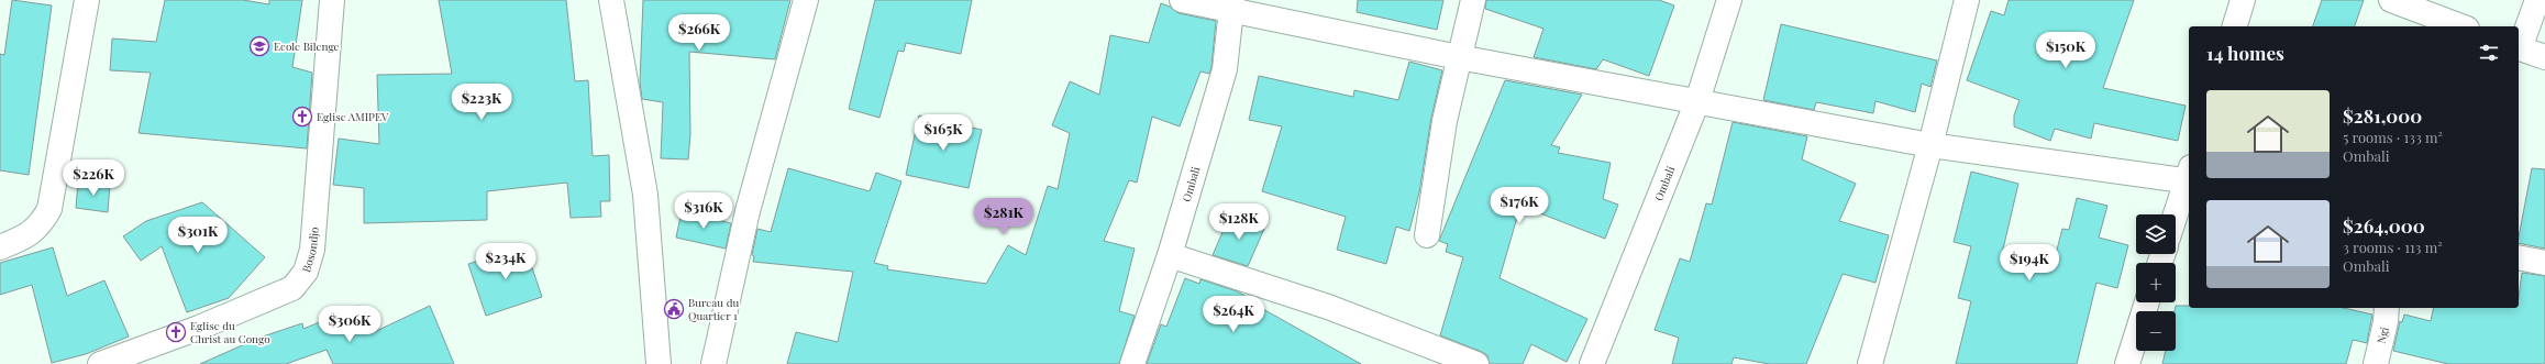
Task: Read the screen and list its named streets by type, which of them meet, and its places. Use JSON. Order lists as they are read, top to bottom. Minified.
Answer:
{"streets":{"street":["Ombali","Bosondjo","Ngi"]},"places":{"school or university":["Ecole Bilenge"],"church":["Eglise AMIPEV","Eglise du Christ au Congo"],"public building":["Bureau du Quartier 1"]},"page":{"price":["$266K","$150K","$223K","$165K","$226K","$176K","$316K","$281K","$128K","$301K","$234K","$194K","$264K","$306K"],"heading":"14 homes","list":[{"name":"$281,000","note":"5 rooms · 133 m² · Ombali"},{"name":"$264,000","note":"3 rooms · 113 m² · Ombali"}],"map_buttons":["+","−"]}}
